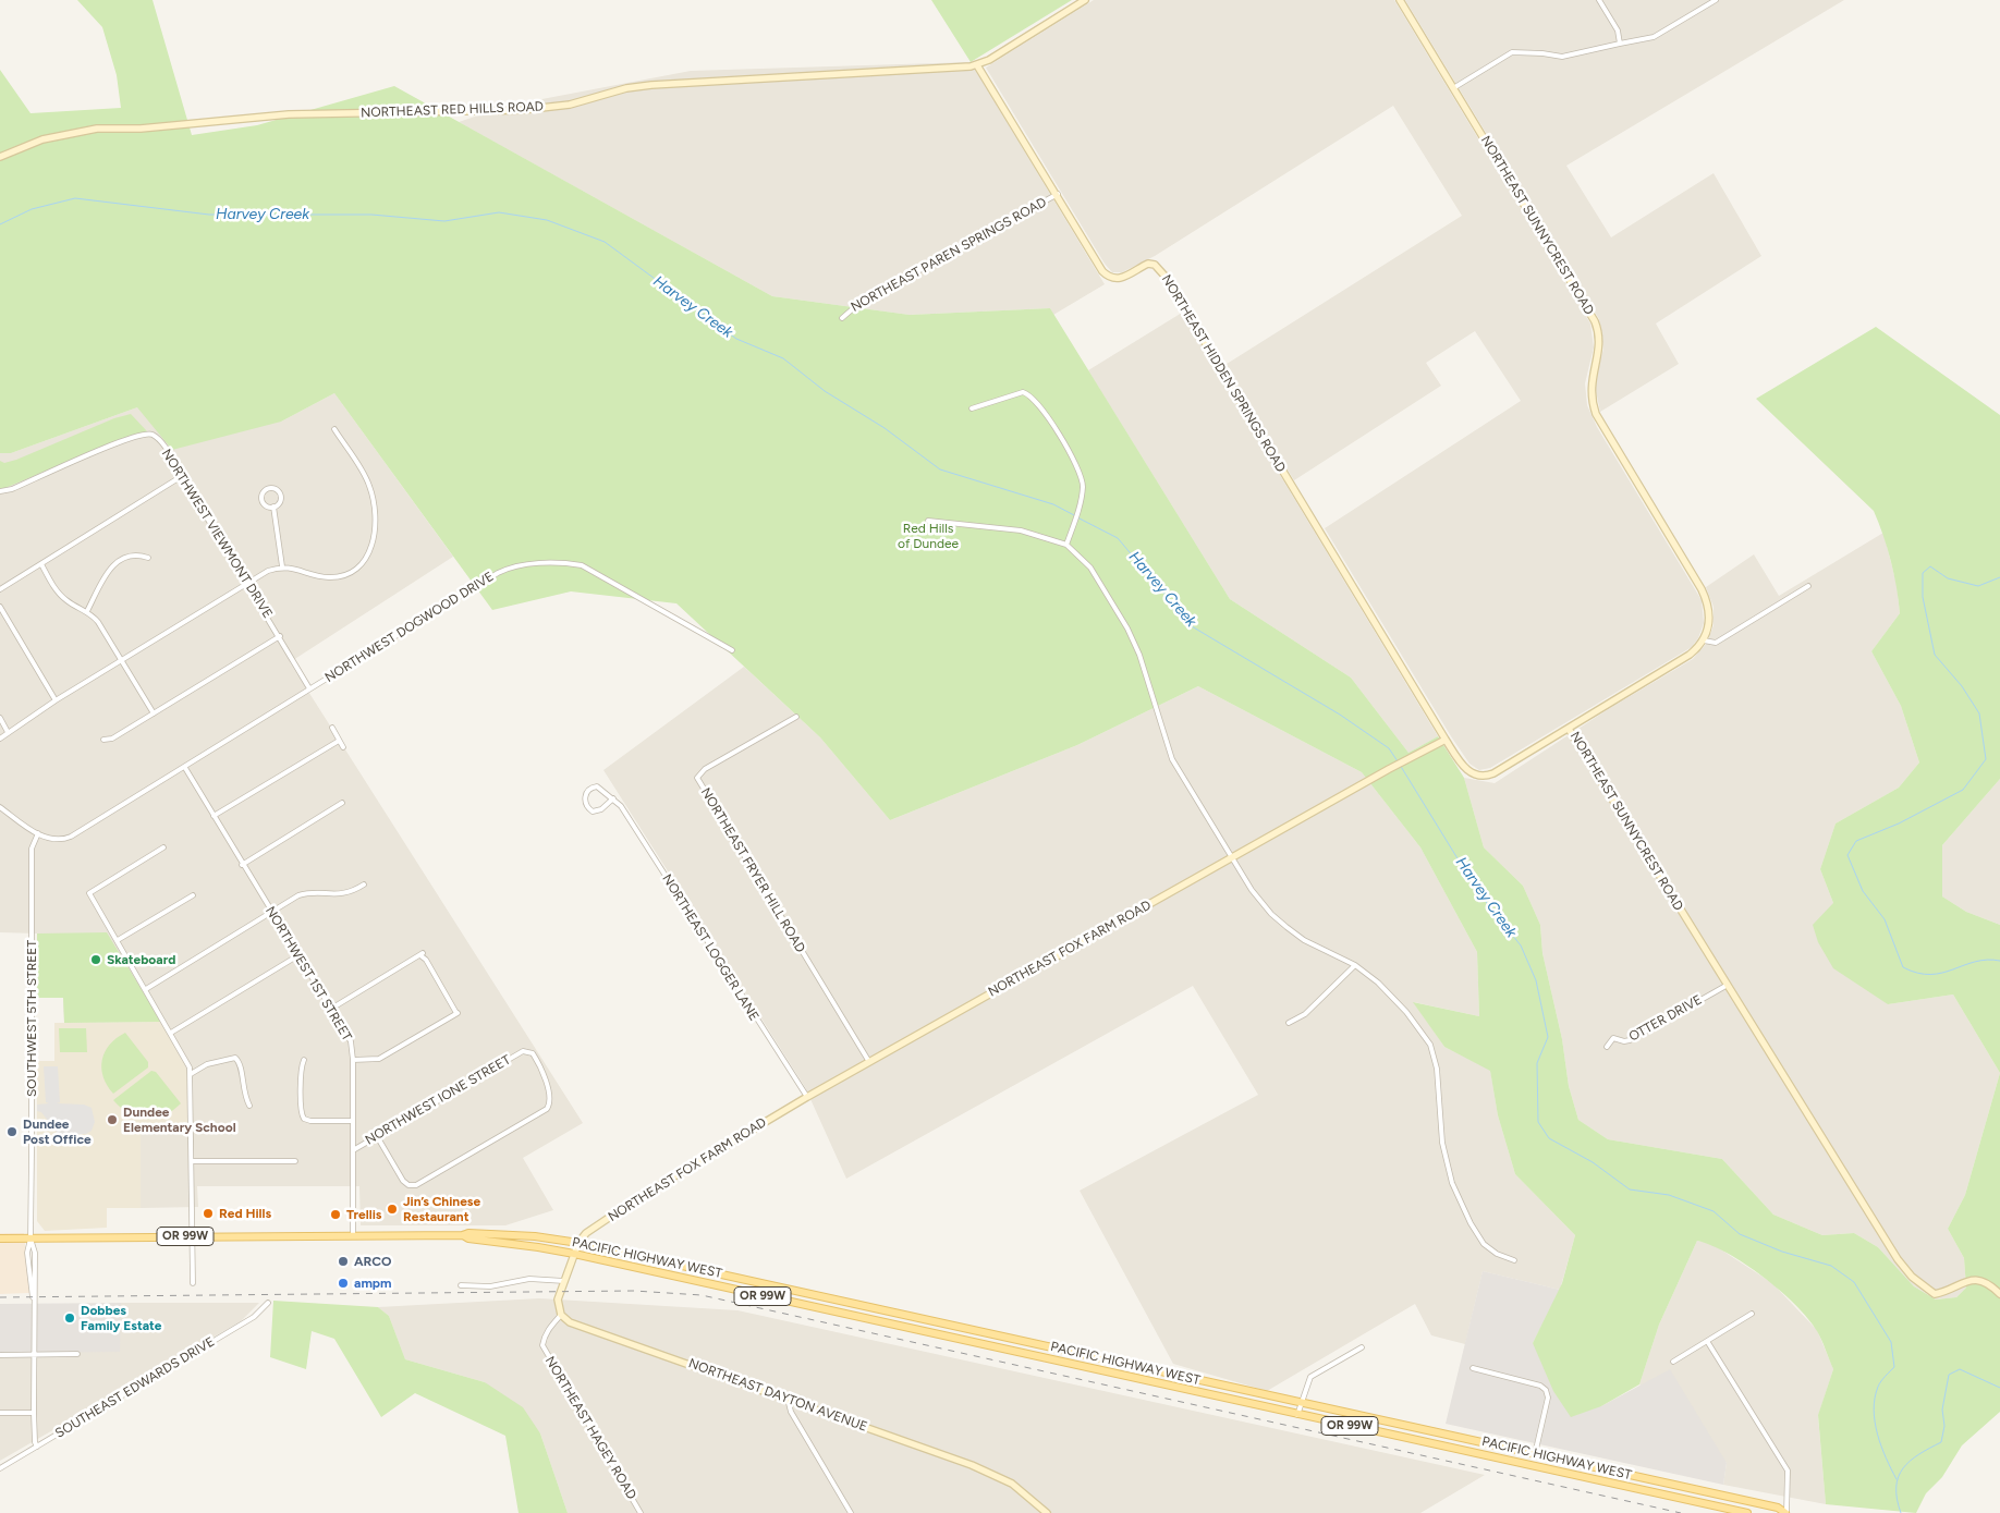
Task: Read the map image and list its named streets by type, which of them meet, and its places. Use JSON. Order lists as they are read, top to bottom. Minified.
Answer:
{"streets":{"main road":["OR 99W","PACIFIC HIGHWAY WEST"],"street":["NORTHEAST RED HILLS ROAD","NORTHEAST SUNNYCREST ROAD","NORTHEAST PAREN SPRINGS ROAD","NORTHEAST HIDDEN SPRINGS ROAD","NORTHWEST VIEWMONT DRIVE","NORTHWEST DOGWOOD DRIVE","NORTHEAST FRYER HILL ROAD","NORTHEAST LOGGER LANE","NORTHEAST FOX FARM ROAD","NORTHWEST 1ST STREET","SOUTHWEST 5TH STREET","OTTER DRIVE","NORTHWEST IONE STREET","SOUTHEAST EDWARDS DRIVE","NORTHEAST DAYTON AVENUE","NORTHEAST HAGEY ROAD"]},"crossings":[["NORTHEAST RED HILLS ROAD","NORTHEAST HIDDEN SPRINGS ROAD"],["NORTHEAST SUNNYCREST ROAD","OTTER DRIVE"],["NORTHEAST PAREN SPRINGS ROAD","NORTHEAST HIDDEN SPRINGS ROAD"],["NORTHEAST HIDDEN SPRINGS ROAD","NORTHEAST FOX FARM ROAD"],["NORTHWEST VIEWMONT DRIVE","NORTHWEST DOGWOOD DRIVE"],["NORTHWEST DOGWOOD DRIVE","NORTHWEST 1ST STREET"],["NORTHWEST DOGWOOD DRIVE","SOUTHWEST 5TH STREET"],["NORTHEAST FRYER HILL ROAD","NORTHEAST FOX FARM ROAD"],["NORTHEAST LOGGER LANE","NORTHEAST FOX FARM ROAD"],["NORTHEAST FOX FARM ROAD","PACIFIC HIGHWAY WEST"],["NORTHWEST 1ST STREET","NORTHWEST IONE STREET"],["NORTHWEST 1ST STREET","OR 99W"],["NORTHWEST 1ST STREET","PACIFIC HIGHWAY WEST"],["SOUTHWEST 5TH STREET","OR 99W"],["OR 99W","PACIFIC HIGHWAY WEST"],["NORTHEAST DAYTON AVENUE","NORTHEAST HAGEY ROAD"]],"water":["Harvey Creek"],"parks":["Red Hills of Dundee"],"places":["Skateboard","Dundee Elementary School","Dundee Post Office","Jin’s Chinese Restaurant","Red Hills","Trellis","ARCO","ampm","Dobbes Family Estate"]}
